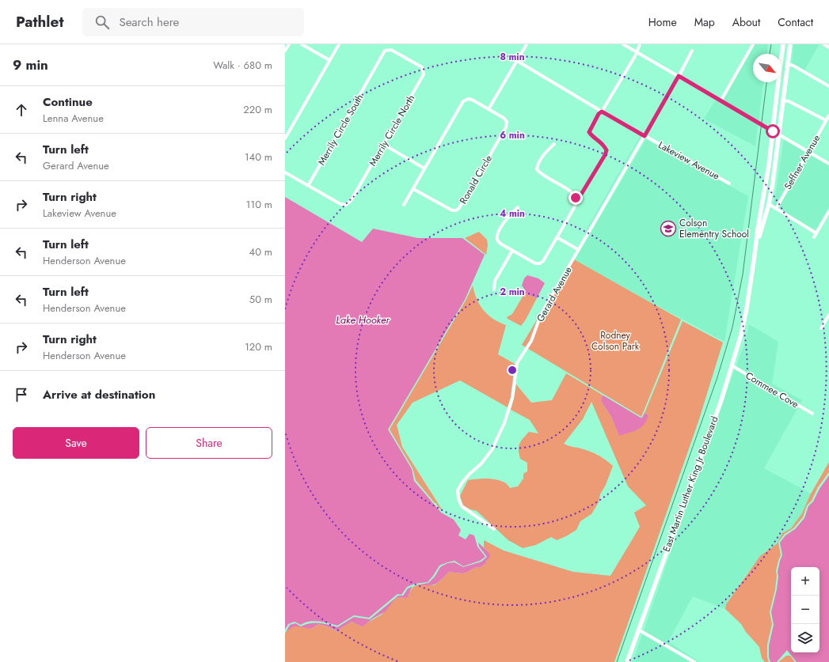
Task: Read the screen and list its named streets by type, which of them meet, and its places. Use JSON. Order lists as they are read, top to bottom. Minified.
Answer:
{"streets":{"main road":["East Martin Luther King Jr Boulevard"],"street":["Merrily Circle South","Merrily Circle North","Lakeview Avenue","Seffner Avenue","Ronald Circle","Gerard Avenue","Commee Cove"]},"crossings":[["Merrily Circle South","Merrily Circle North"],["Lakeview Avenue","Gerard Avenue"],["Commee Cove","East Martin Luther King Jr Boulevard"]],"water":["Lake Hooker"],"parks":["Rodney Colson Park"],"places":{"school or university":["Colson Elementry School"]},"north":"bottom right","page":{"header":"Pathlet","search":"Search here","nav":["Home","Map","About","Contact"],"heading":["9 min","Walk · 680 m"],"list":[["Continue","Lenna Avenue","220 m"],["Turn left","Gerard Avenue","140 m"],["Turn right","Lakeview Avenue","110 m"],["Turn left","Henderson Avenue","40 m"],["Turn left","Henderson Avenue","50 m"],["Turn right","Henderson Avenue","120 m"],"Arrive at destination"],"buttons":["Save","Share"],"map_buttons":["+","−"]},"rings":["8 min","6 min","4 min","2 min"]}
